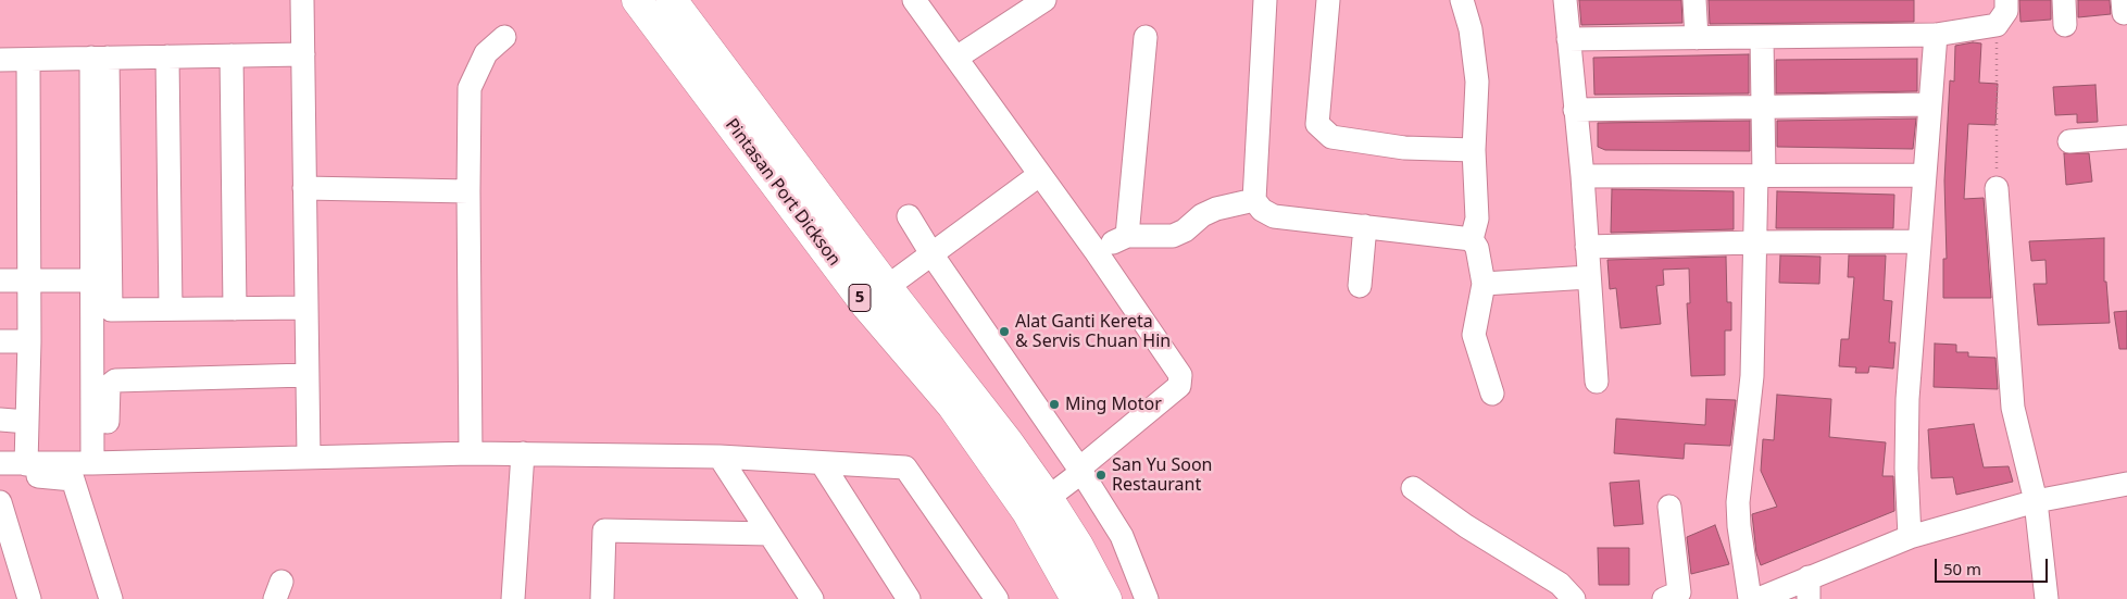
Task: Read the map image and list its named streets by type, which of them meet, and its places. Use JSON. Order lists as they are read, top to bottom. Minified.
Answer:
{"streets":{"highway":["Pintasan Port Dickson","5"]},"places":["Alat Ganti Kereta & Servis Chuan Hin","Ming Motor","San Yu Soon Restaurant"],"scale_bar":"50 m"}
